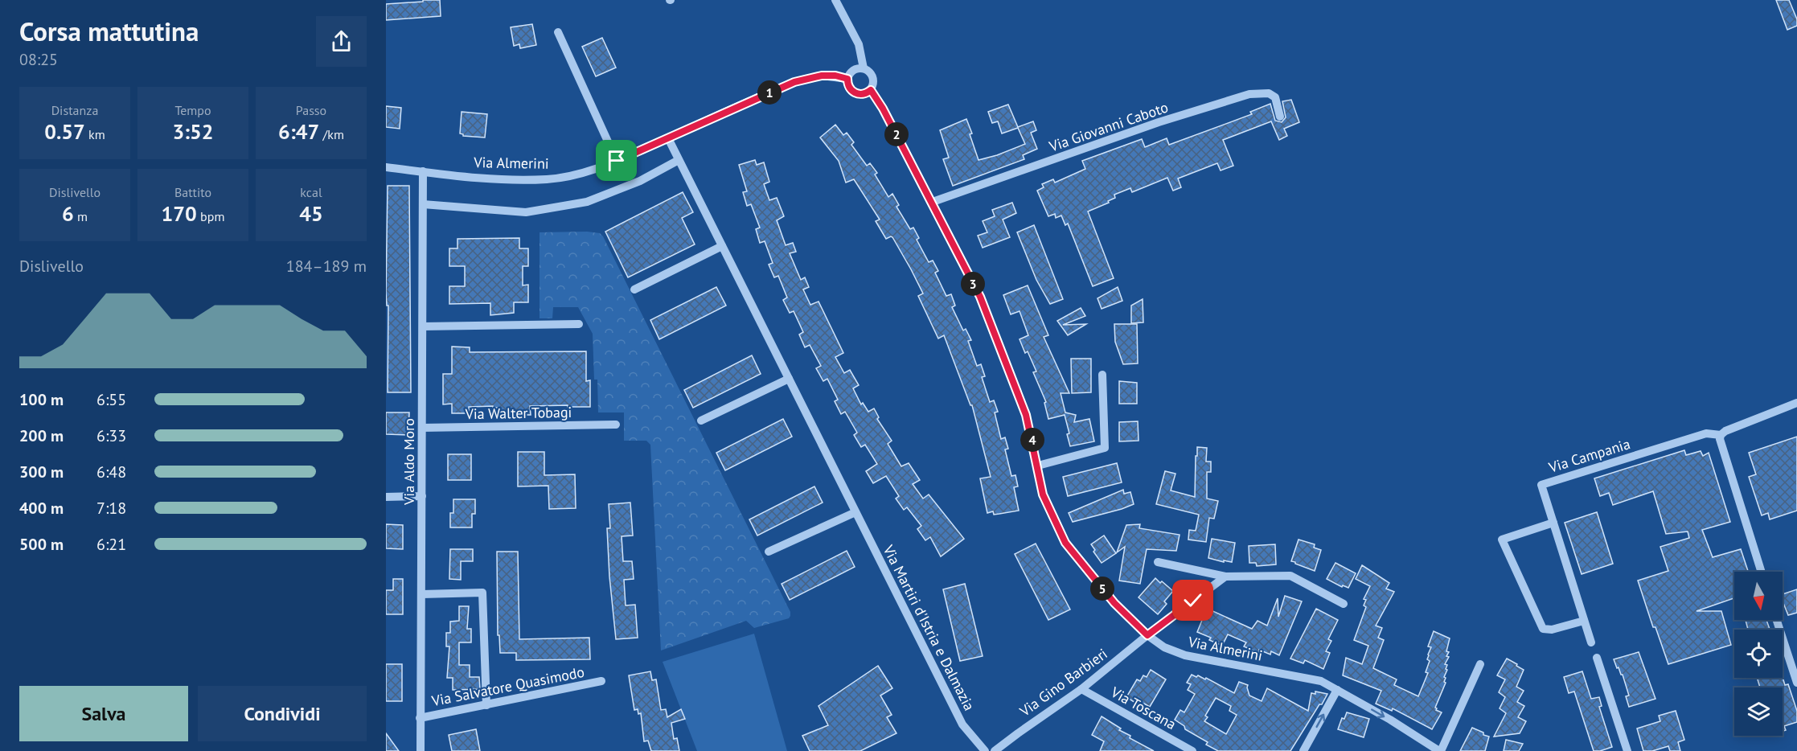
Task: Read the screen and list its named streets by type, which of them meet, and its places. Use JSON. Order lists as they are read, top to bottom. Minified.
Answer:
{"streets":{"street":["Via Giovanni Caboto","Via Almerini","Via Walter Tobagi","Via Campania","Via Aldo Moro","Via Martiri d'Istria e Dalmazia","Via Gino Barbieri","Via Salvatore Quasimodo","Via Toscana"]},"crossings":[["Via Giovanni Caboto","Via Almerini"],["Via Almerini","Via Aldo Moro"],["Via Almerini","Via Martiri d'Istria e Dalmazia"],["Via Almerini","Via Gino Barbieri"],["Via Walter Tobagi","Via Aldo Moro"],["Via Aldo Moro","Via Salvatore Quasimodo"],["Via Gino Barbieri","Via Toscana"]],"north":"bottom","page":{"heading":["Corsa mattutina","08:25"],"pins":["1","2","3","4","5"],"stats":[["Distanza","0.57 km"],["Tempo","3:52"],["Passo","6:47 /km"],["Dislivello","6 m"],["Battito","170 bpm"],["kcal","45"]],"chart":["Dislivello","184–189 m"],"list":[{"name":"100 m","note":"6:55"},{"name":"200 m","note":"6:33"},{"name":"300 m","note":"6:48"},{"name":"400 m","note":"7:18"},{"name":"500 m","note":"6:21"}],"buttons":["Salva","Condividi"]}}
